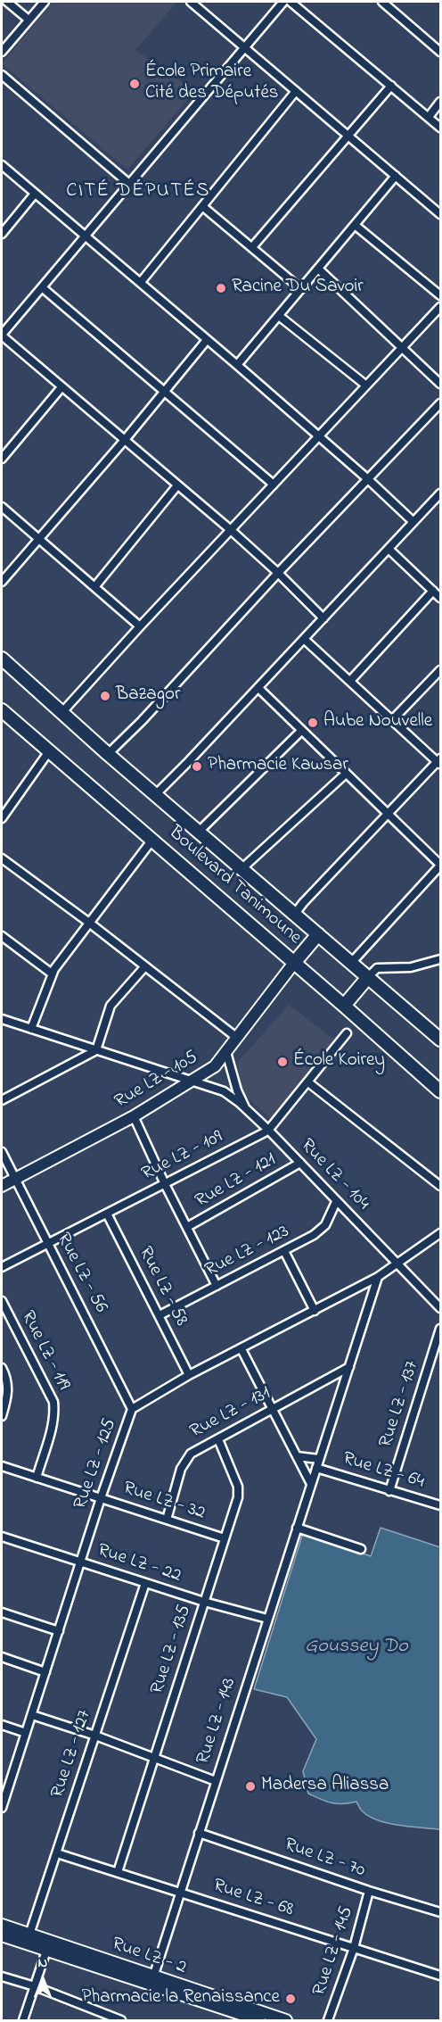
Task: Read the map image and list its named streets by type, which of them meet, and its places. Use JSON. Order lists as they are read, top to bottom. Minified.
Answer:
{"streets":{"main road":["Boulevard Tanimoune","Rue LZ - 105","Rue LZ - 2"],"street":["Rue LZ - 109","Rue LZ - 104","Rue LZ - 121","Rue LZ - 123","Rue LZ - 56","Rue LZ - 58","Rue LZ - 119","Rue LZ - 137","Rue LZ - 131","Rue LZ - 125","Rue LZ - 64","Rue LZ - 32","Rue LZ - 22","Rue LZ - 135","Rue LZ - 143","Rue LZ - 127","Rue LZ - 70","Rue LZ - 68","Rue LZ - 145"]},"crossings":[["Boulevard Tanimoune","Rue LZ - 105"],["Rue LZ - 105","Rue LZ - 104"],["Rue LZ - 105","Rue LZ - 56"],["Rue LZ - 109","Rue LZ - 104"],["Rue LZ - 109","Rue LZ - 56"],["Rue LZ - 109","Rue LZ - 58"],["Rue LZ - 104","Rue LZ - 121"],["Rue LZ - 104","Rue LZ - 123"],["Rue LZ - 104","Rue LZ - 125"],["Rue LZ - 123","Rue LZ - 58"],["Rue LZ - 56","Rue LZ - 125"],["Rue LZ - 58","Rue LZ - 125"],["Rue LZ - 119","Rue LZ - 32"],["Rue LZ - 137","Rue LZ - 64"],["Rue LZ - 131","Rue LZ - 32"],["Rue LZ - 131","Rue LZ - 135"],["Rue LZ - 125","Rue LZ - 32"],["Rue LZ - 125","Rue LZ - 22"],["Rue LZ - 64","Rue LZ - 143"],["Rue LZ - 32","Rue LZ - 135"],["Rue LZ - 22","Rue LZ - 135"],["Rue LZ - 22","Rue LZ - 143"],["Rue LZ - 22","Rue LZ - 127"],["Rue LZ - 135","Rue LZ - 68"],["Rue LZ - 143","Rue LZ - 70"],["Rue LZ - 143","Rue LZ - 68"],["Rue LZ - 143","Rue LZ - 2"],["Rue LZ - 127","Rue LZ - 68"],["Rue LZ - 127","Rue LZ - 2"],["Rue LZ - 70","Rue LZ - 145"],["Rue LZ - 68","Rue LZ - 145"]],"districts":["CITÉ DÉPUTÉS"],"water":["Goussey Do"],"places":["École Primaire Cité des Députés","Racine Du Savoir","Bazagor","Aube Nouvelle","Pharmacie Kawsar","École Koirey","Madersa Aliassa","Pharmacie la Renaissance"],"north":"top"}
